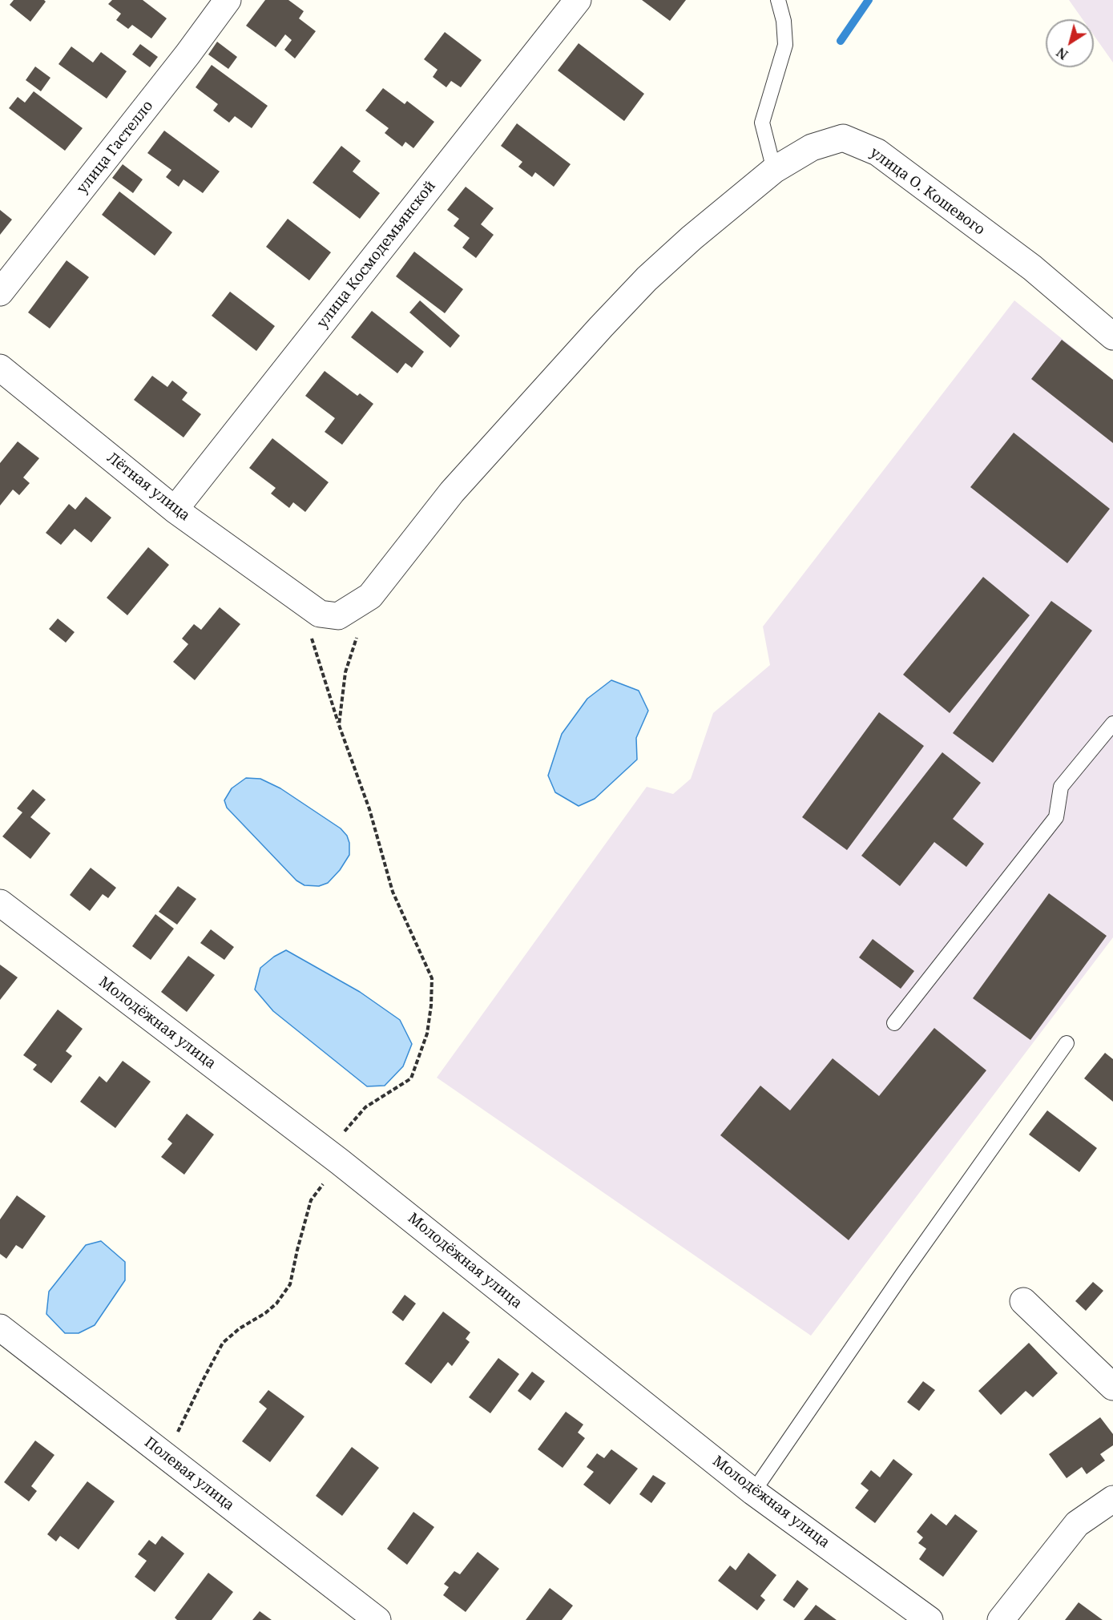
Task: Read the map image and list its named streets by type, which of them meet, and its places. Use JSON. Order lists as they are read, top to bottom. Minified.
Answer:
{"streets":{"street":["улица Гастелло","улица О. Кошевого","улица Космодемьянской","Лётная улица","Молодёжная улица","Полевая улица"]},"crossings":[["улица О. Кошевого","Лётная улица"],["улица Космодемьянской","Лётная улица"]],"north":"bottom left"}
